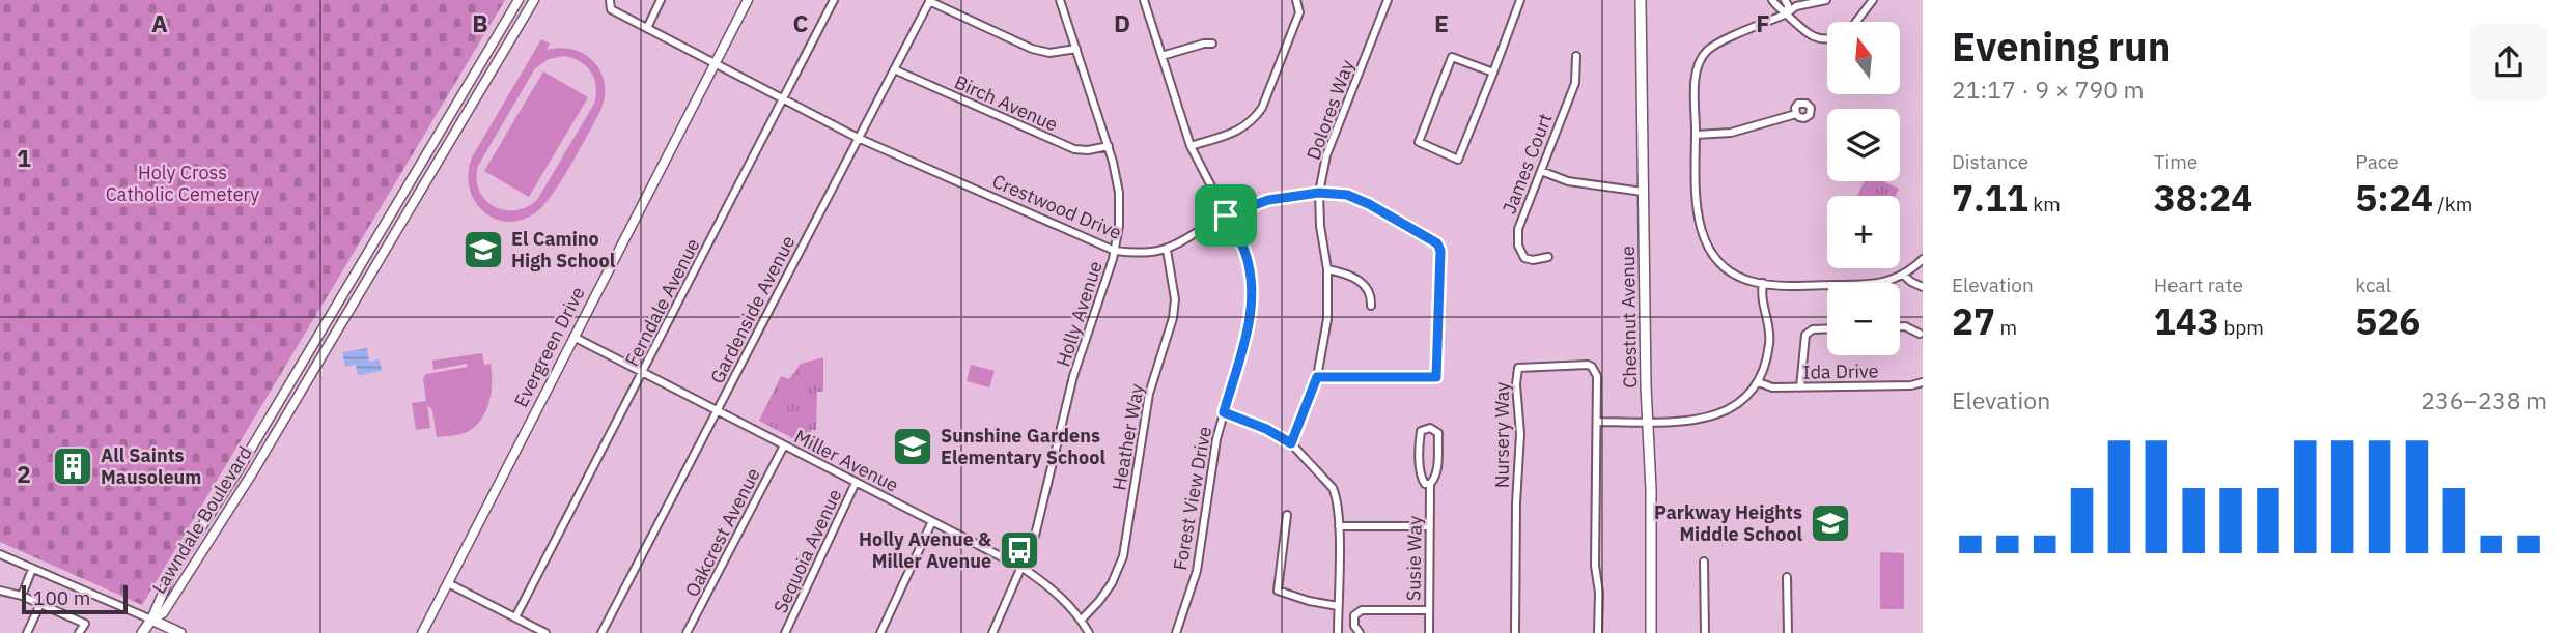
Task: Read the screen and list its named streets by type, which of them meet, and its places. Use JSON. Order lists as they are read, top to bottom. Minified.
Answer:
{"streets":{"main road":["Chestnut Avenue"],"street":["Birch Avenue","Dolores Way","James Court","Crestwood Drive","Ferndale Avenue","Gardenside Avenue","Holly Avenue","Evergreen Drive","Ida Drive","Nursery Way","Heather Way","Miller Avenue","Forest View Drive","Lawndale Boulevard","Oakcrest Avenue","Sequoia Avenue","Susie Way"]},"crossings":[["Birch Avenue","Gardenside Avenue"],["Birch Avenue","Holly Avenue"],["Dolores Way","Crestwood Drive"],["Crestwood Drive","Ferndale Avenue"],["Crestwood Drive","Gardenside Avenue"],["Crestwood Drive","Holly Avenue"],["Crestwood Drive","Evergreen Drive"],["Crestwood Drive","Heather Way"],["Crestwood Drive","Forest View Drive"],["Ferndale Avenue","Miller Avenue"],["Gardenside Avenue","Miller Avenue"],["Holly Avenue","Miller Avenue"],["Evergreen Drive","Miller Avenue"],["Heather Way","Miller Avenue"],["Miller Avenue","Oakcrest Avenue"],["Miller Avenue","Sequoia Avenue"]],"parks":["Holy Cross Catholic Cemetery"],"places":{"school or university":["El Camino High School","Sunshine Gardens Elementary School","Parkway Heights Middle School"],"building":["All Saints Mausoleum"],"bus stop":["Holly Avenue & Miller Avenue"]},"scale_bar":"100 m","north":"top","page":{"heading":["Evening run","21:17 · 9 × 790 m"],"map_buttons":["+","−"],"stats":[["Distance","7.11 km"],["Time","38:24"],["Pace","5:24 /km"],["Elevation","27 m"],["Heart rate","143 bpm"],["kcal","526"]],"chart":["Elevation","236–238 m"],"scale":"100 m"},"grid":{"columns":["A","B","C","D","E","F"],"rows":["1","2"]}}
